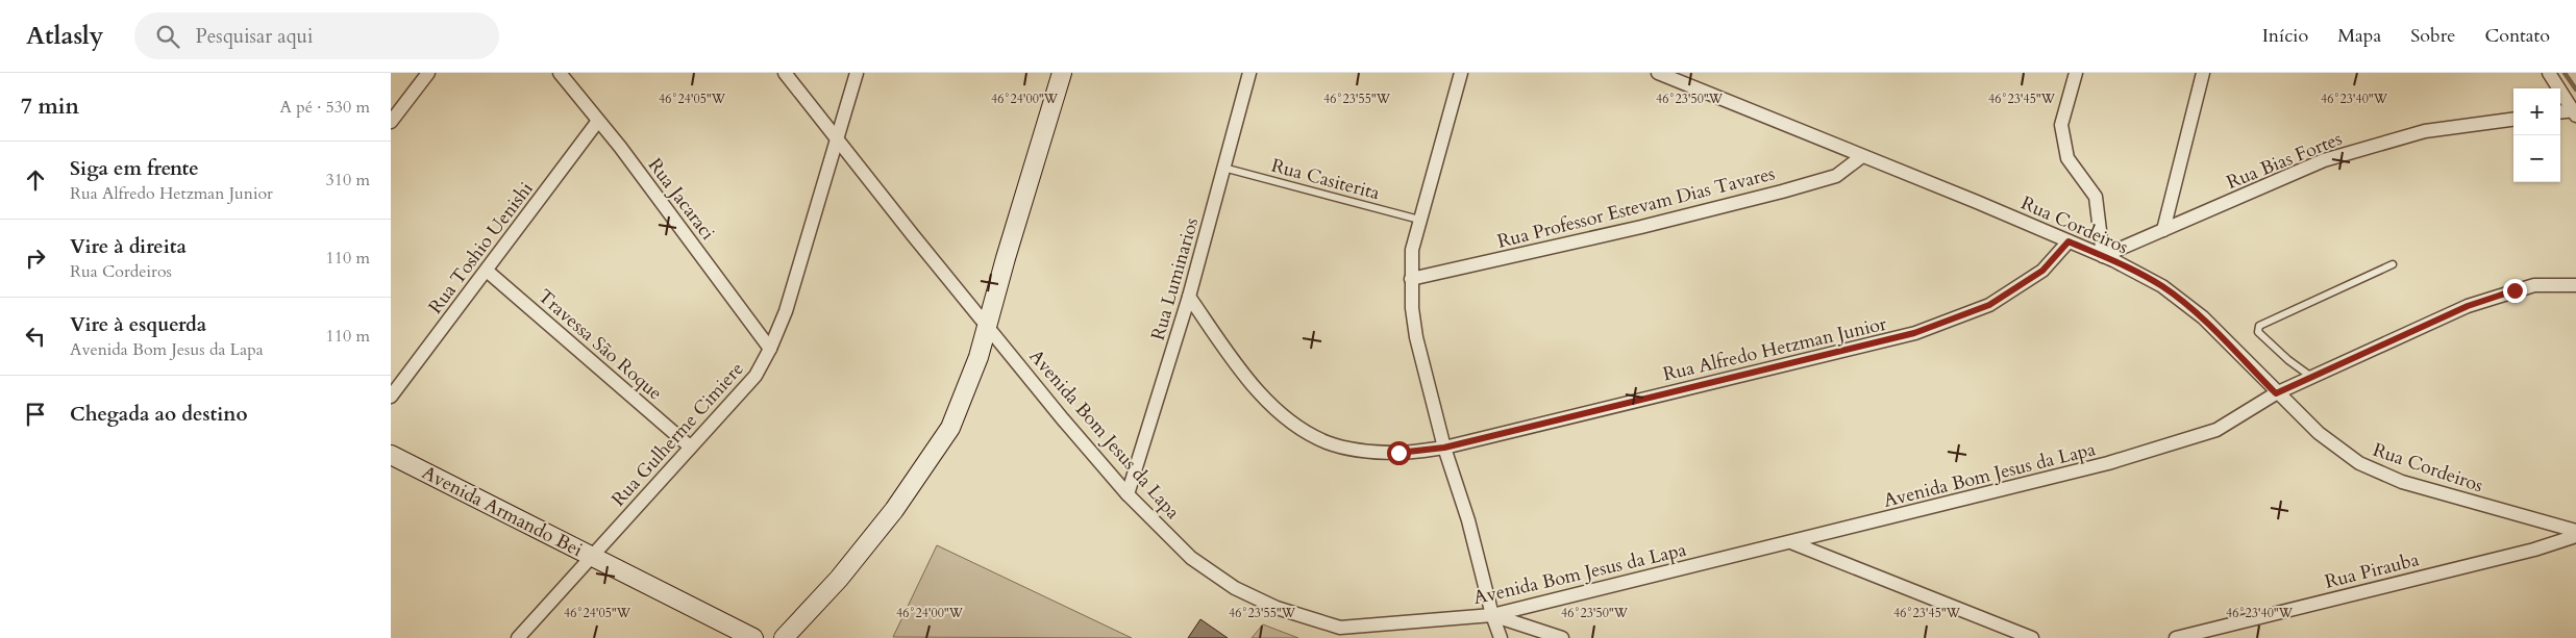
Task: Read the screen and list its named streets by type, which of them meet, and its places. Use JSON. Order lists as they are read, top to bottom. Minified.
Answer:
{"streets":{"street":["Rua Bias Fortes","Rua Jacaraci","Rua Professor Estevam Dias Tavares","Rua Cordeiros","Rua Toshio Uenishi","Rua Luminarios","Travessa São Roque","Rua Alfredo Hetzman Junior","Rua Gulherme Cimiere","Avenida Bom Jesus da Lapa","Avenida Armando Bei","Rua Pirauba"],"lane":["Rua Casiterita"]},"crossings":[["Rua Bias Fortes","Rua Cordeiros"],["Rua Casiterita","Rua Luminarios"],["Rua Jacaraci","Rua Toshio Uenishi"],["Rua Jacaraci","Rua Gulherme Cimiere"],["Rua Professor Estevam Dias Tavares","Rua Cordeiros"],["Rua Cordeiros","Rua Alfredo Hetzman Junior"],["Rua Cordeiros","Avenida Bom Jesus da Lapa"],["Rua Toshio Uenishi","Travessa São Roque"],["Rua Luminarios","Rua Alfredo Hetzman Junior"],["Rua Luminarios","Avenida Bom Jesus da Lapa"],["Travessa São Roque","Rua Gulherme Cimiere"],["Rua Gulherme Cimiere","Avenida Bom Jesus da Lapa"],["Rua Gulherme Cimiere","Avenida Armando Bei"]],"page":{"header":"Atlasly","search":"Pesquisar aqui","nav":["Início","Mapa","Sobre","Contato"],"heading":["7 min","A pé · 530 m"],"map_buttons":["+","−"],"list":[["Siga em frente","Rua Alfredo Hetzman Junior","310 m"],["Vire à direita","Rua Cordeiros","110 m"],["Vire à esquerda","Avenida Bom Jesus da Lapa","110 m"],"Chegada ao destino"]},"coordinates":["46°24'05\"W","46°24'00\"W","46°23'55\"W","46°23'40\"W","46°23'50\"W","46°23'45\"W"]}
